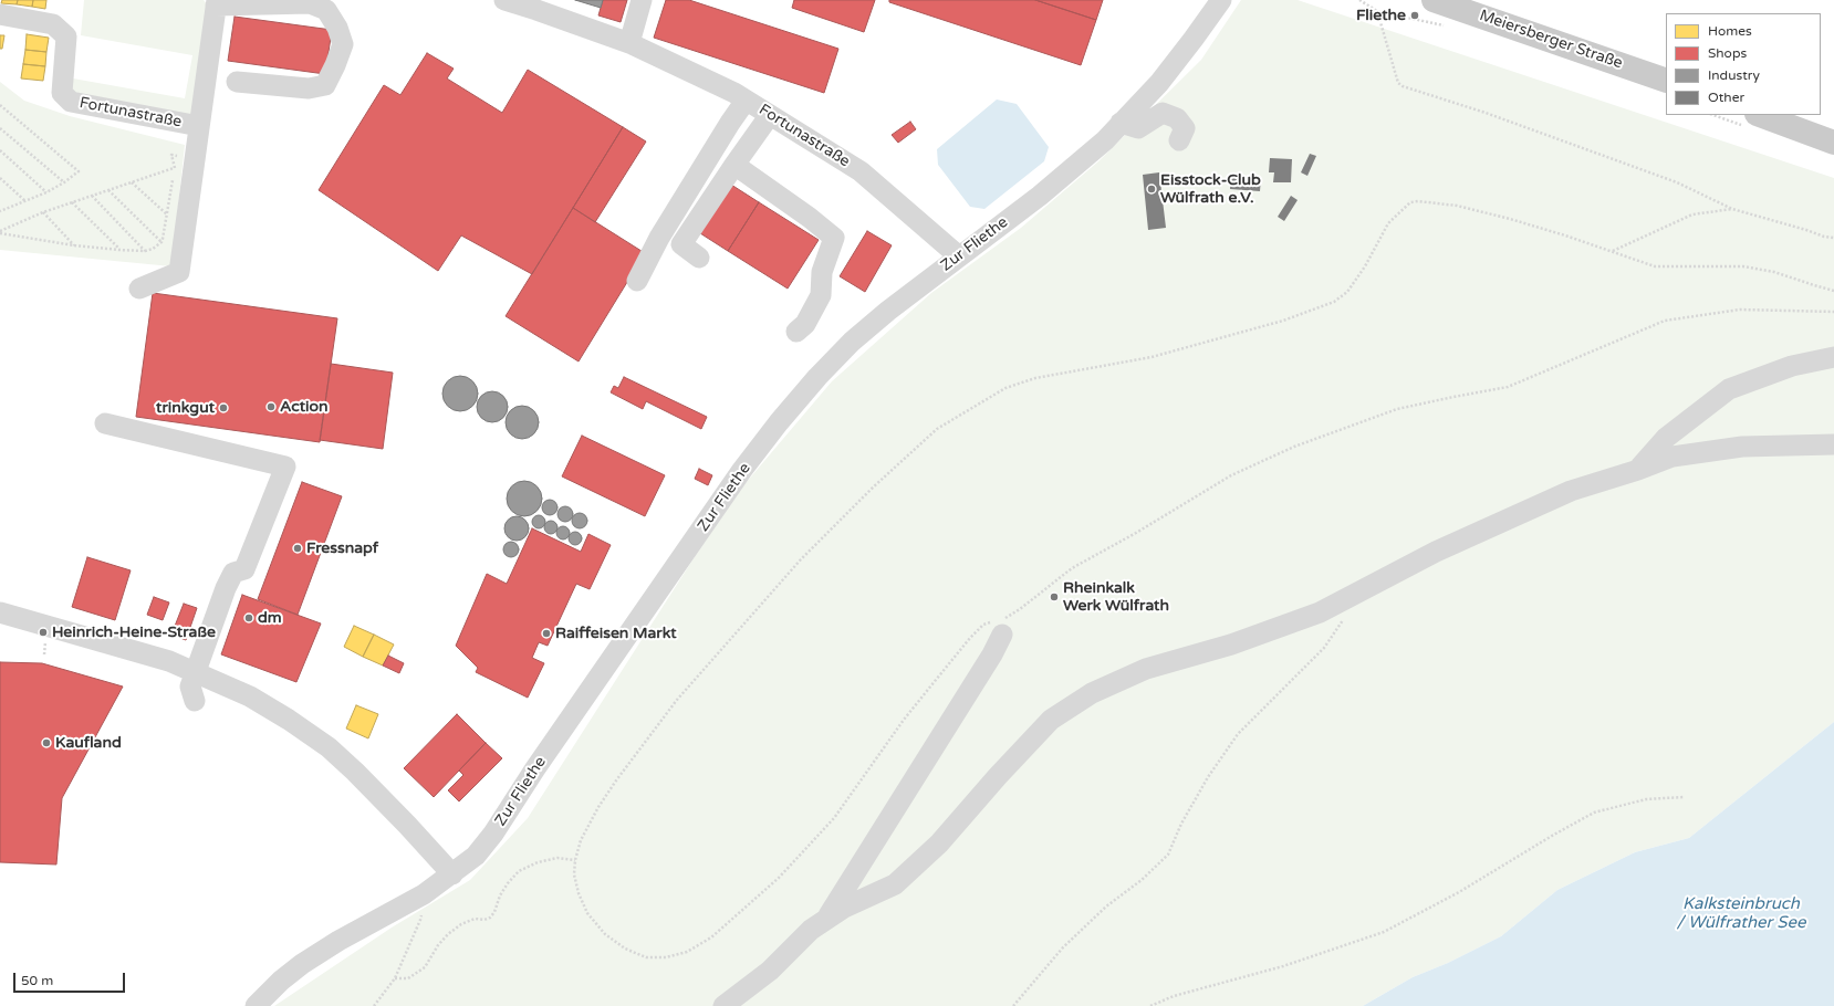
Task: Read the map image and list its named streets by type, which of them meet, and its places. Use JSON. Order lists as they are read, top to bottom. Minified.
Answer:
{"streets":{"main road":["Meiersberger Straße"],"street":["Fortunastraße","Zur Fliethe"]},"crossings":[["Fortunastraße","Zur Fliethe"]],"water":["Kalksteinbruch / Wülfrather See"],"places":["Fliethe","Eisstock-Club Wülfrath e.V.","Action","trinkgut","Fressnapf","Rheinkalk Werk Wülfrath","dm","Heinrich-Heine-Straße","Raiffeisen Markt","Kaufland"],"legend":["Homes","Shops","Industry","Other"],"scale_bar":"50 m"}
